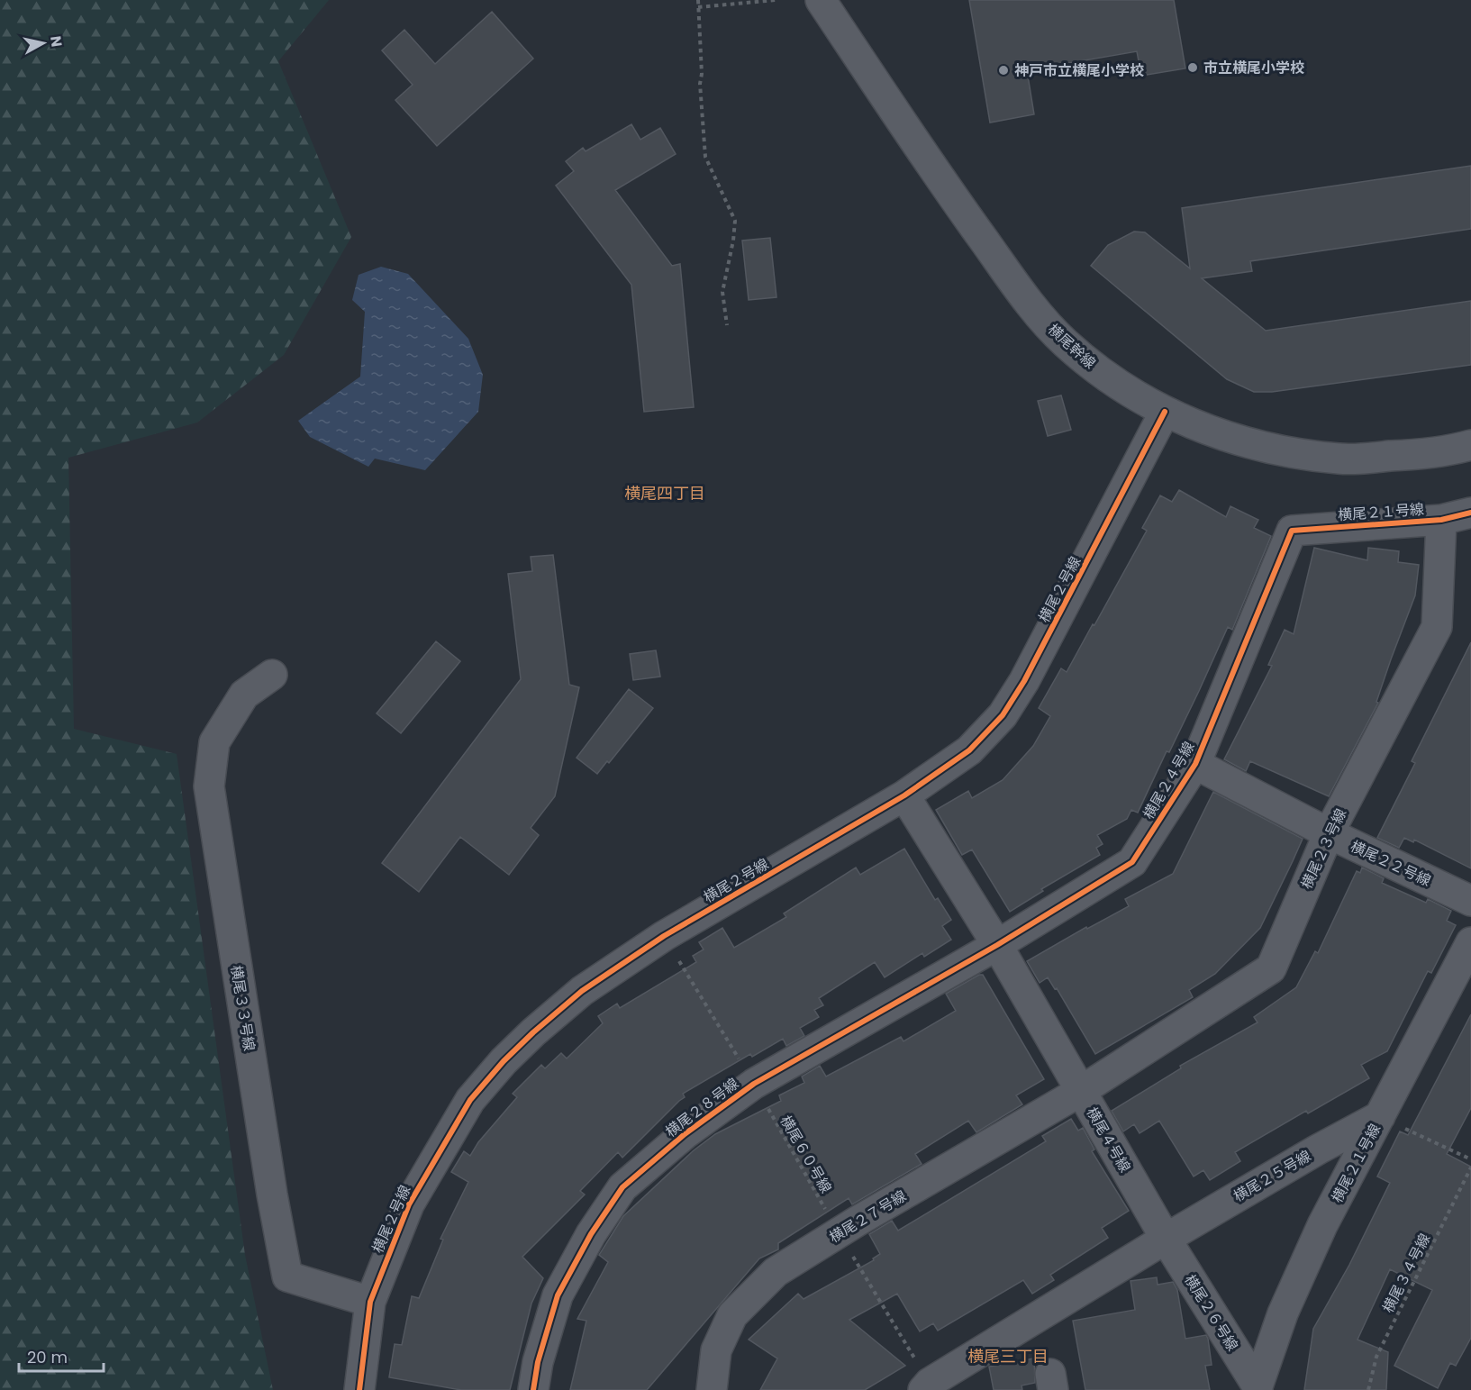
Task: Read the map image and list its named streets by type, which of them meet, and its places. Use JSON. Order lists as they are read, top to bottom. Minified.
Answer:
{"streets":{"street":["横尾幹線","横尾２１号線","横尾２号線","横尾２４号線","横尾２３号線","横尾２２号線","横尾３３号線","横尾２８号線","横尾４号線","横尾２５号線","横尾２７号線","横尾２６号線"],"path":["横尾６０号線","横尾３４号線"]},"crossings":[["横尾幹線","横尾２号線"],["横尾２１号線","横尾２４号線"],["横尾２１号線","横尾２３号線"],["横尾２１号線","横尾２５号線"],["横尾２１号線","横尾２６号線"],["横尾２号線","横尾３３号線"],["横尾２号線","横尾４号線"],["横尾２号線","横尾６０号線"],["横尾２４号線","横尾２２号線"],["横尾２４号線","横尾２８号線"],["横尾２４号線","横尾４号線"],["横尾２３号線","横尾２２号線"],["横尾２３号線","横尾４号線"],["横尾２３号線","横尾２７号線"],["横尾２８号線","横尾４号線"],["横尾２８号線","横尾６０号線"],["横尾４号線","横尾２５号線"],["横尾４号線","横尾２７号線"],["横尾４号線","横尾２６号線"],["横尾６０号線","横尾２７号線"],["横尾２５号線","横尾２６号線"]],"districts":["横尾四丁目","横尾三丁目"],"places":["市立横尾小学校","神戸市立横尾小学校"],"scale_bar":"20 m","north":"right"}
